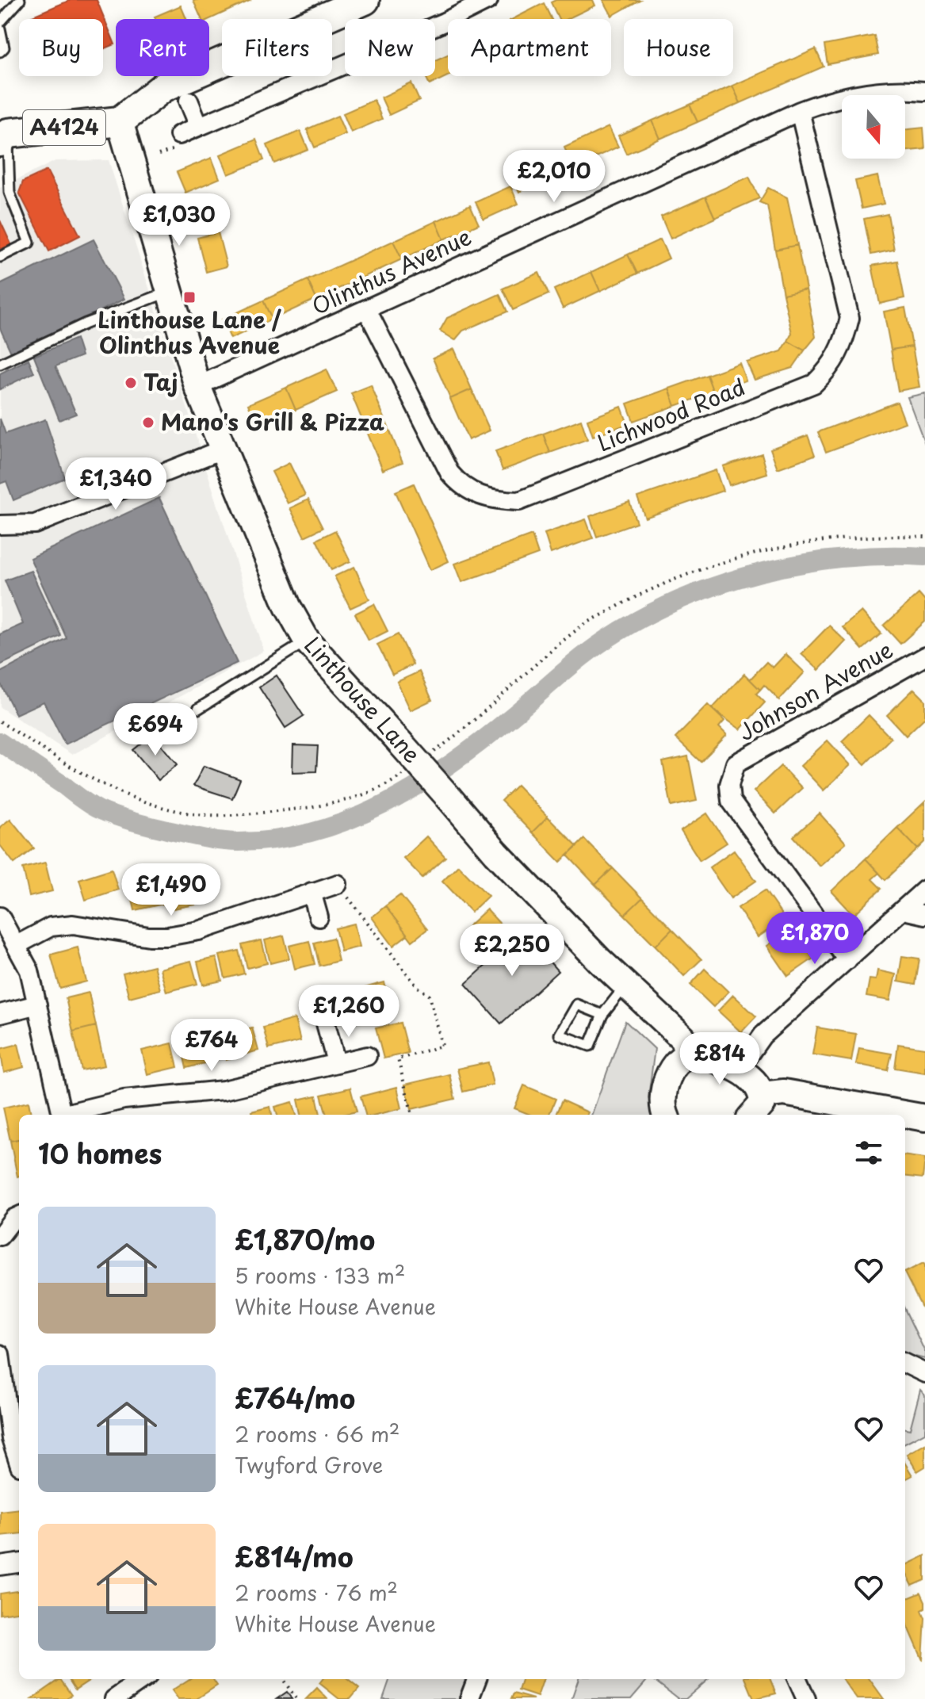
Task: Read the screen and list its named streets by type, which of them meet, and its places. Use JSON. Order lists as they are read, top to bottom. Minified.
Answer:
{"streets":{"main road":["A4124"],"street":["Olinthus Avenue","Lichwood Road","Johnson Avenue","Linthouse Lane"]},"crossings":[["A4124","Linthouse Lane"],["Olinthus Avenue","Lichwood Road"],["Olinthus Avenue","Linthouse Lane"]],"places":{"transit":["Linthouse Lane / Olinthus Avenue"],"other":["Taj","Mano's Grill & Pizza"]},"north":"bottom","page":{"chip":["Buy","Rent","Filters","New","Apartment","House"],"price":["£2,010","£1,030","£1,340","£694","£1,490","£1,870","£2,250","£1,260","£764","£814"],"heading":"10 homes","list":[{"name":"£1,870/mo","note":"5 rooms · 133 m² · White House Avenue"},{"name":"£764/mo","note":"2 rooms · 66 m² · Twyford Grove"},{"name":"£814/mo","note":"2 rooms · 76 m² · White House Avenue"}]}}
